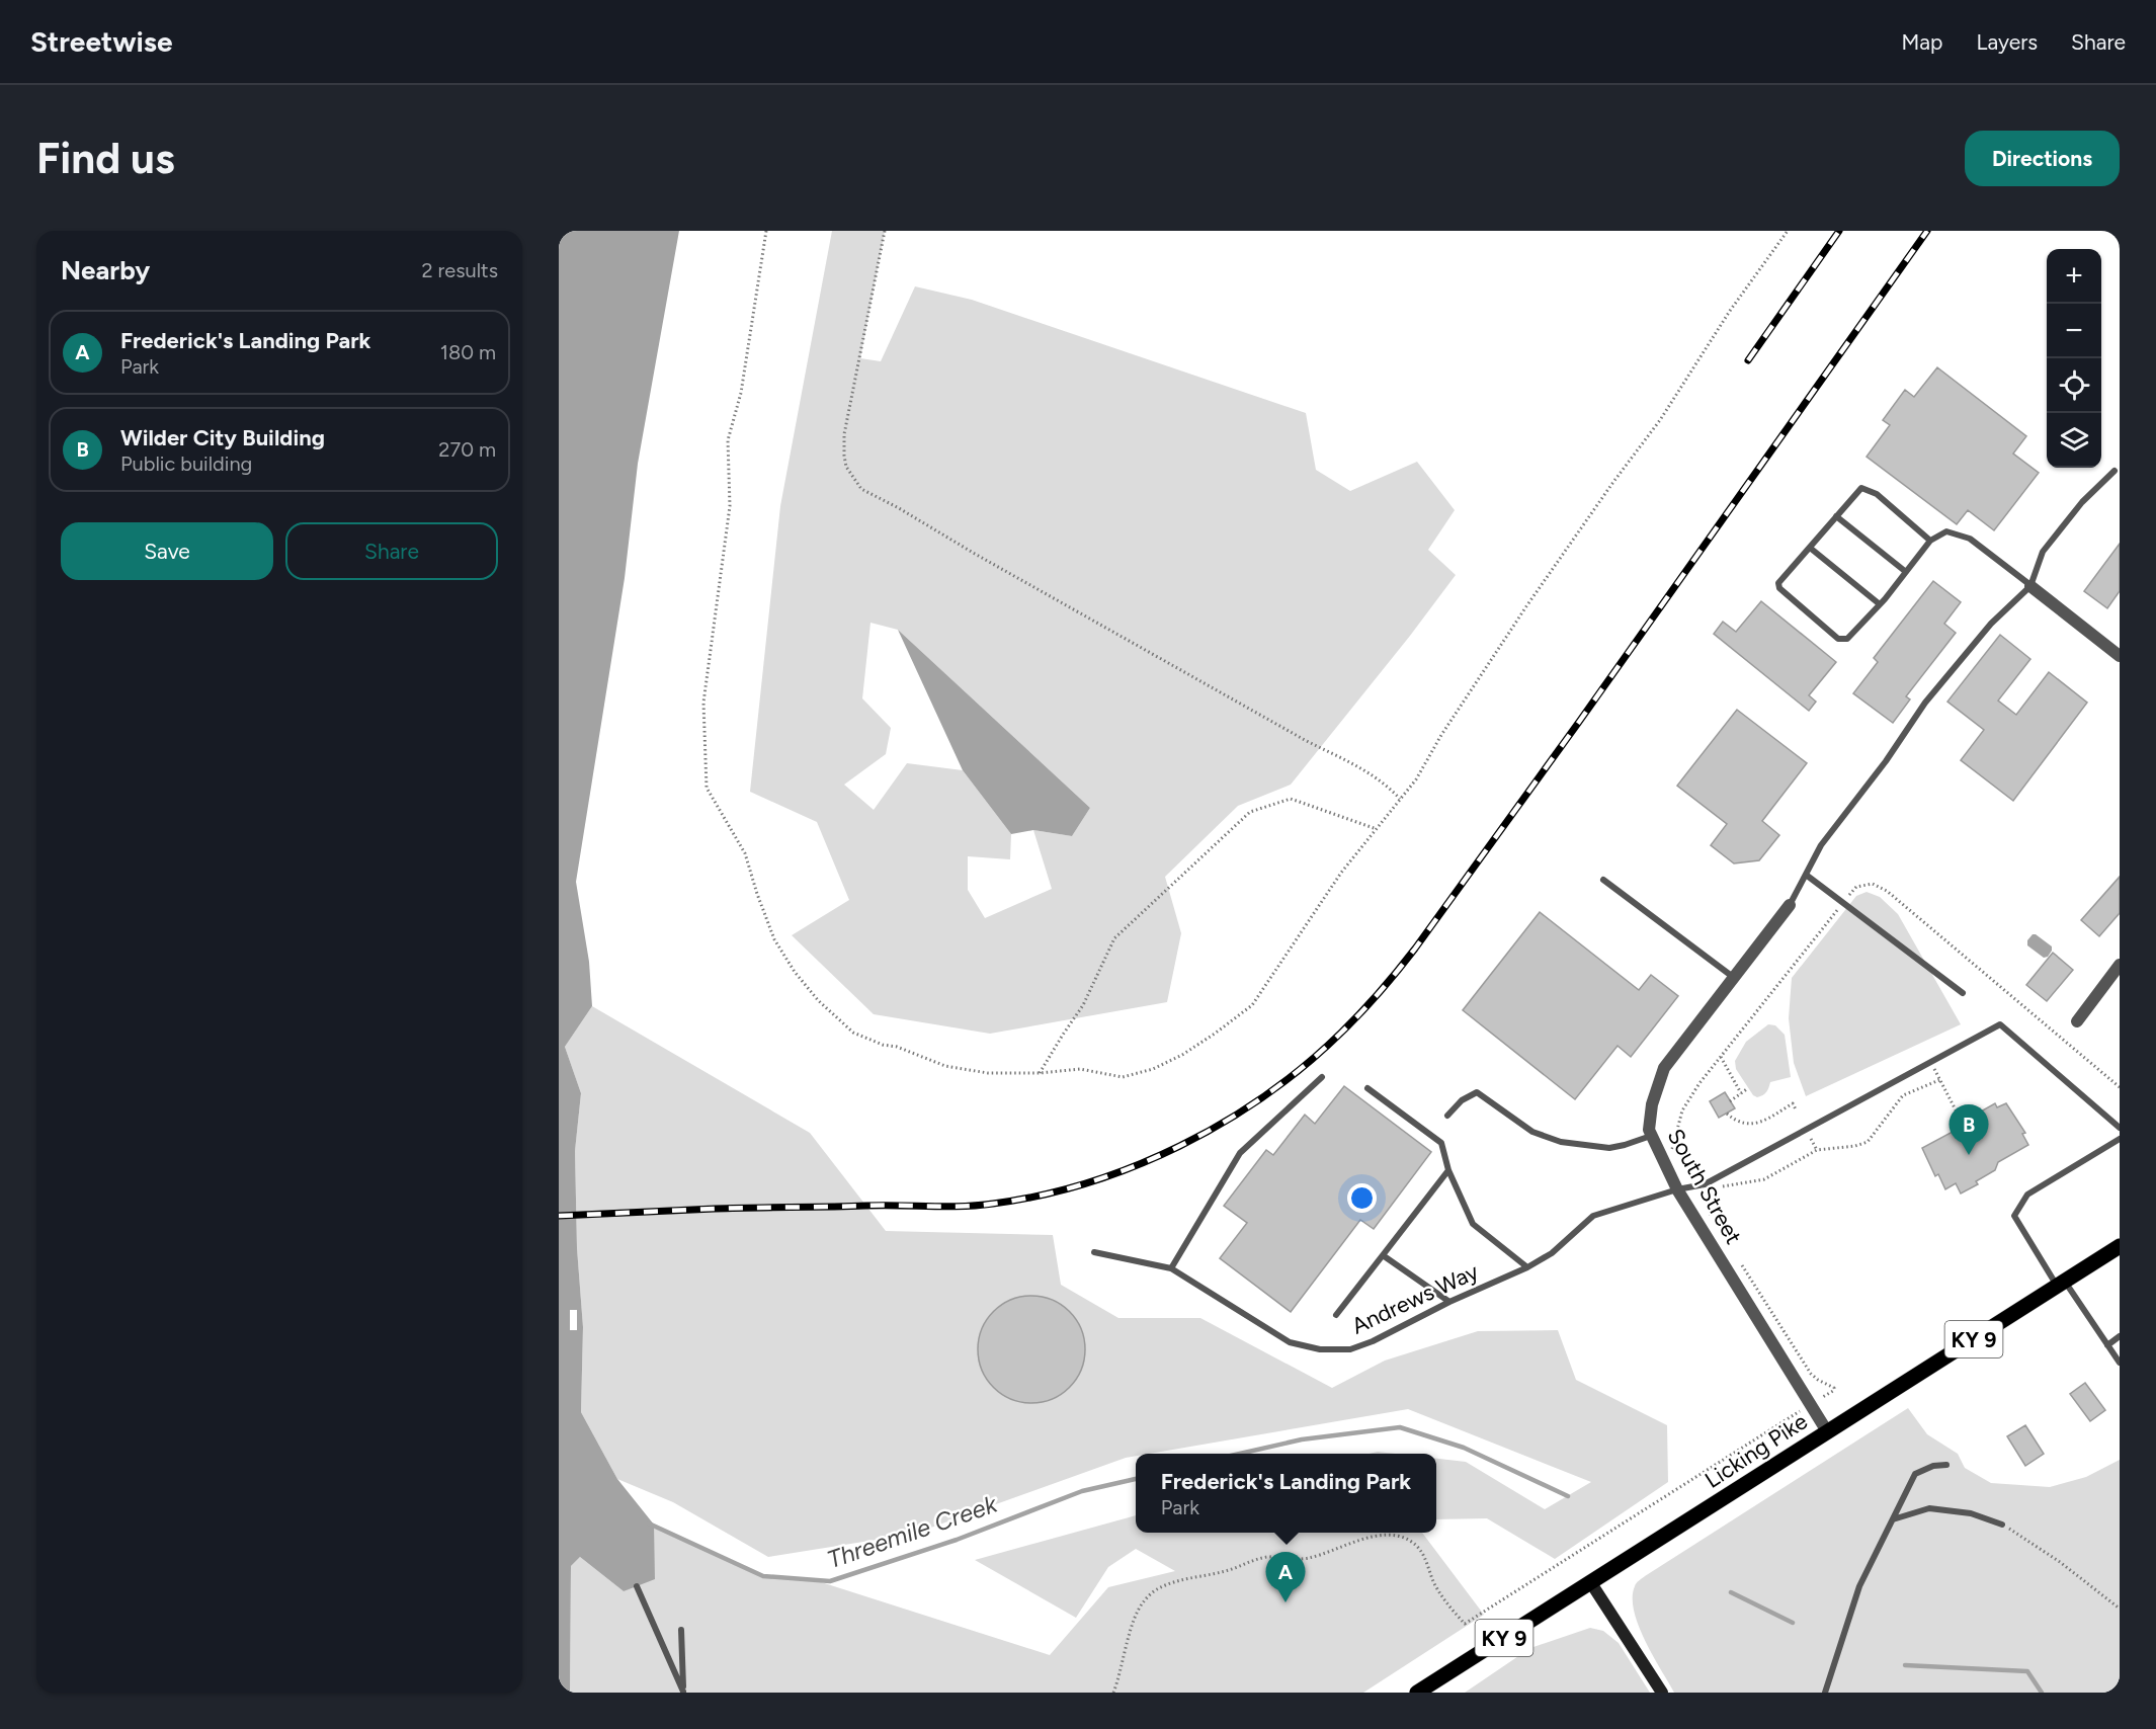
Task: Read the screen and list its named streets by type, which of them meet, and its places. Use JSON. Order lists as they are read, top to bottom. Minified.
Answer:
{"streets":{"main road":["KY 9","Licking Pike"],"street":["South Street"],"lane":["Andrews Way"]},"crossings":[["South Street","Andrews Way"],["South Street","Licking Pike"]],"water":["Threemile Creek"],"page":{"header":"Streetwise","nav":["Map","Layers","Share"],"buttons":["Directions",["Save","Share"]],"title":"Find us","heading":["Nearby","2 results"],"map_buttons":["+","−"],"list":[{"mark":"A","name":"Frederick's Landing Park","note":"Park","value":"180 m"},{"mark":"B","name":"Wilder City Building","note":"Public building","value":"270 m"}],"pins":["B","A"],"popup":["Frederick's Landing Park","Park"]}}
